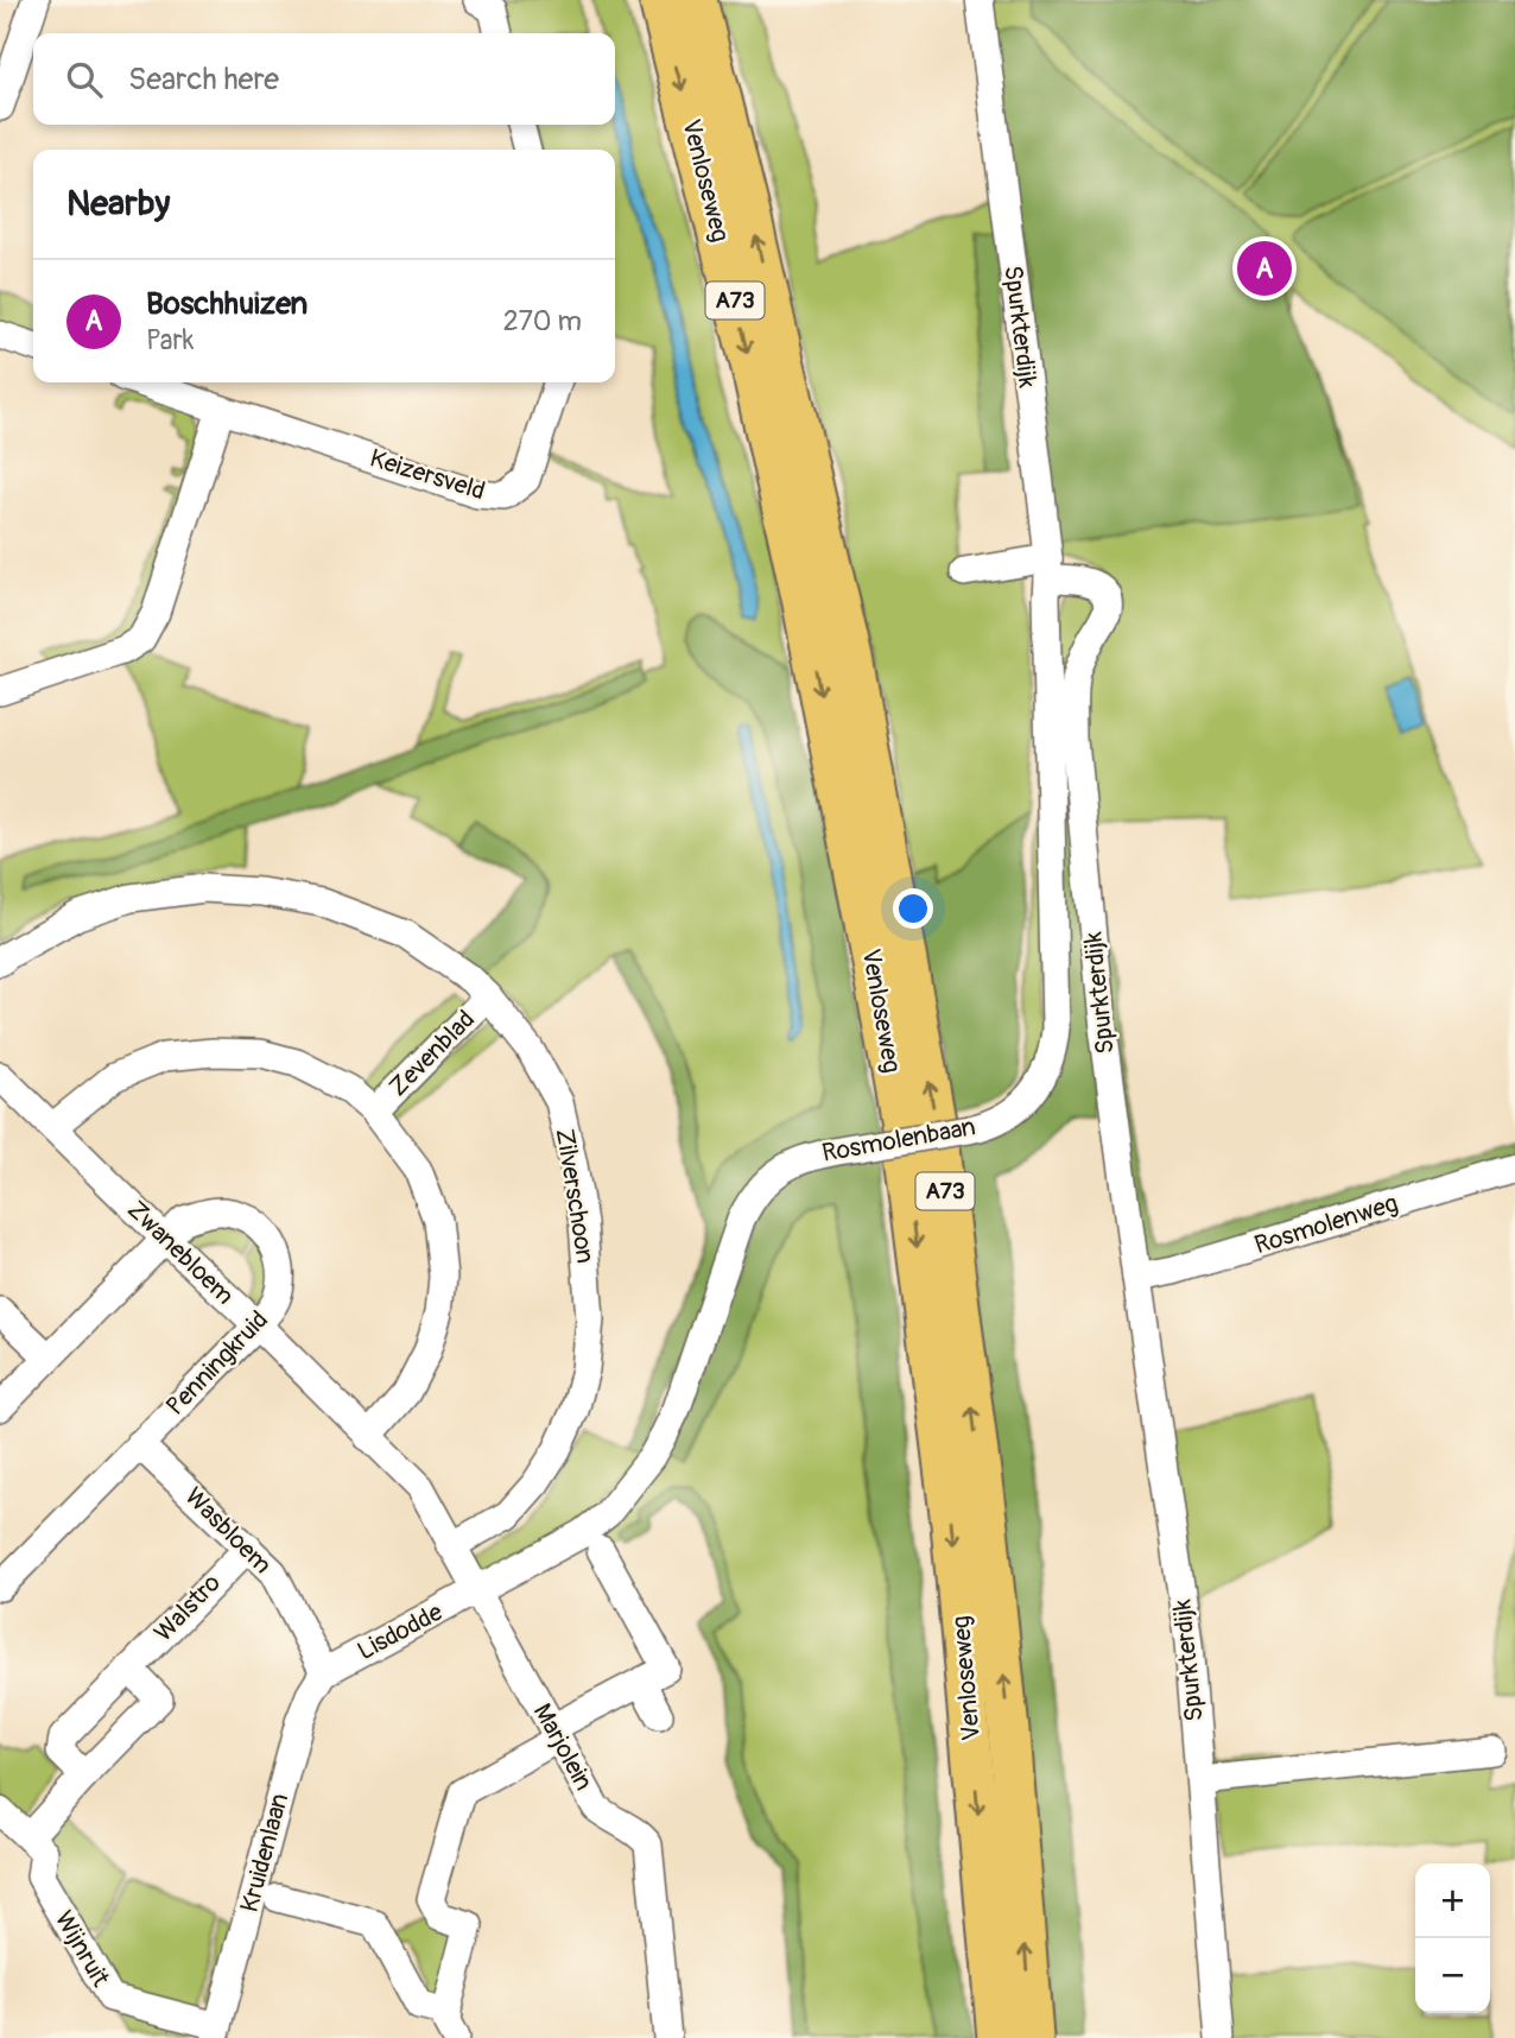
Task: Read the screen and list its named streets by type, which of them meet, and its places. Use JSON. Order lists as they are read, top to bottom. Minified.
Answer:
{"streets":{"highway":["Venloseweg","A73"],"street":["Spurkterdijk","Keizersveld","Zevenblad","Rosmolenbaan","Zilverschoon","Rosmolenweg","Zwanebloem","Penningkruid","Wasbloem","Walstro","Lisdodde","Marjolein","Kruidenlaan","Wijnruit"]},"crossings":[["Spurkterdijk","Rosmolenbaan"],["Spurkterdijk","Rosmolenweg"],["Zevenblad","Zilverschoon"],["Zevenblad","Zwanebloem"],["Rosmolenbaan","Zwanebloem"],["Rosmolenbaan","Lisdodde"],["Rosmolenbaan","Marjolein"],["Zilverschoon","Zwanebloem"],["Zwanebloem","Penningkruid"],["Zwanebloem","Lisdodde"],["Zwanebloem","Marjolein"],["Penningkruid","Wasbloem"],["Wasbloem","Walstro"],["Wasbloem","Lisdodde"],["Wasbloem","Kruidenlaan"],["Lisdodde","Marjolein"],["Lisdodde","Kruidenlaan"],["Kruidenlaan","Wijnruit"]],"page":{"search":"Search here","heading":"Nearby","pins":"A","list":[{"mark":"A","name":"Boschhuizen","note":"Park","value":"270 m"}],"map_buttons":["+","−"]}}
